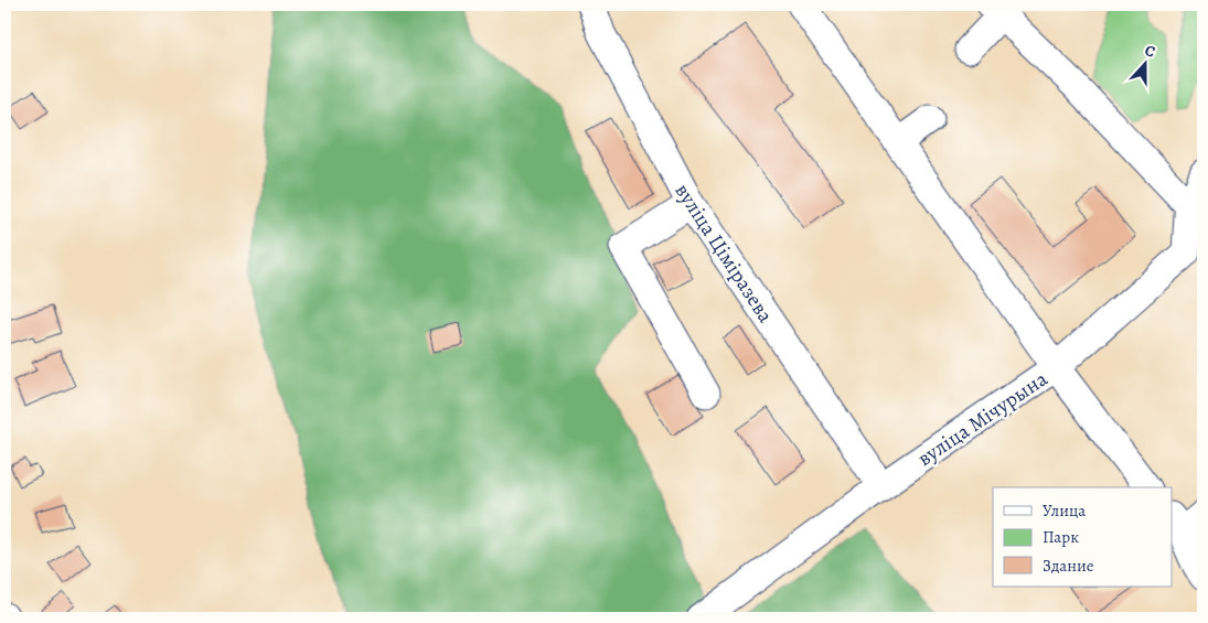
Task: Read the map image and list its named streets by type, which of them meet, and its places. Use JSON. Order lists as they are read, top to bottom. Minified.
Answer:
{"streets":{"street":["вуліца Ціміразева","вуліца Мічурына"]},"crossings":[["вуліца Ціміразева","вуліца Мічурына"]],"legend":["Улица","Парк","Здание"],"north":"top"}
